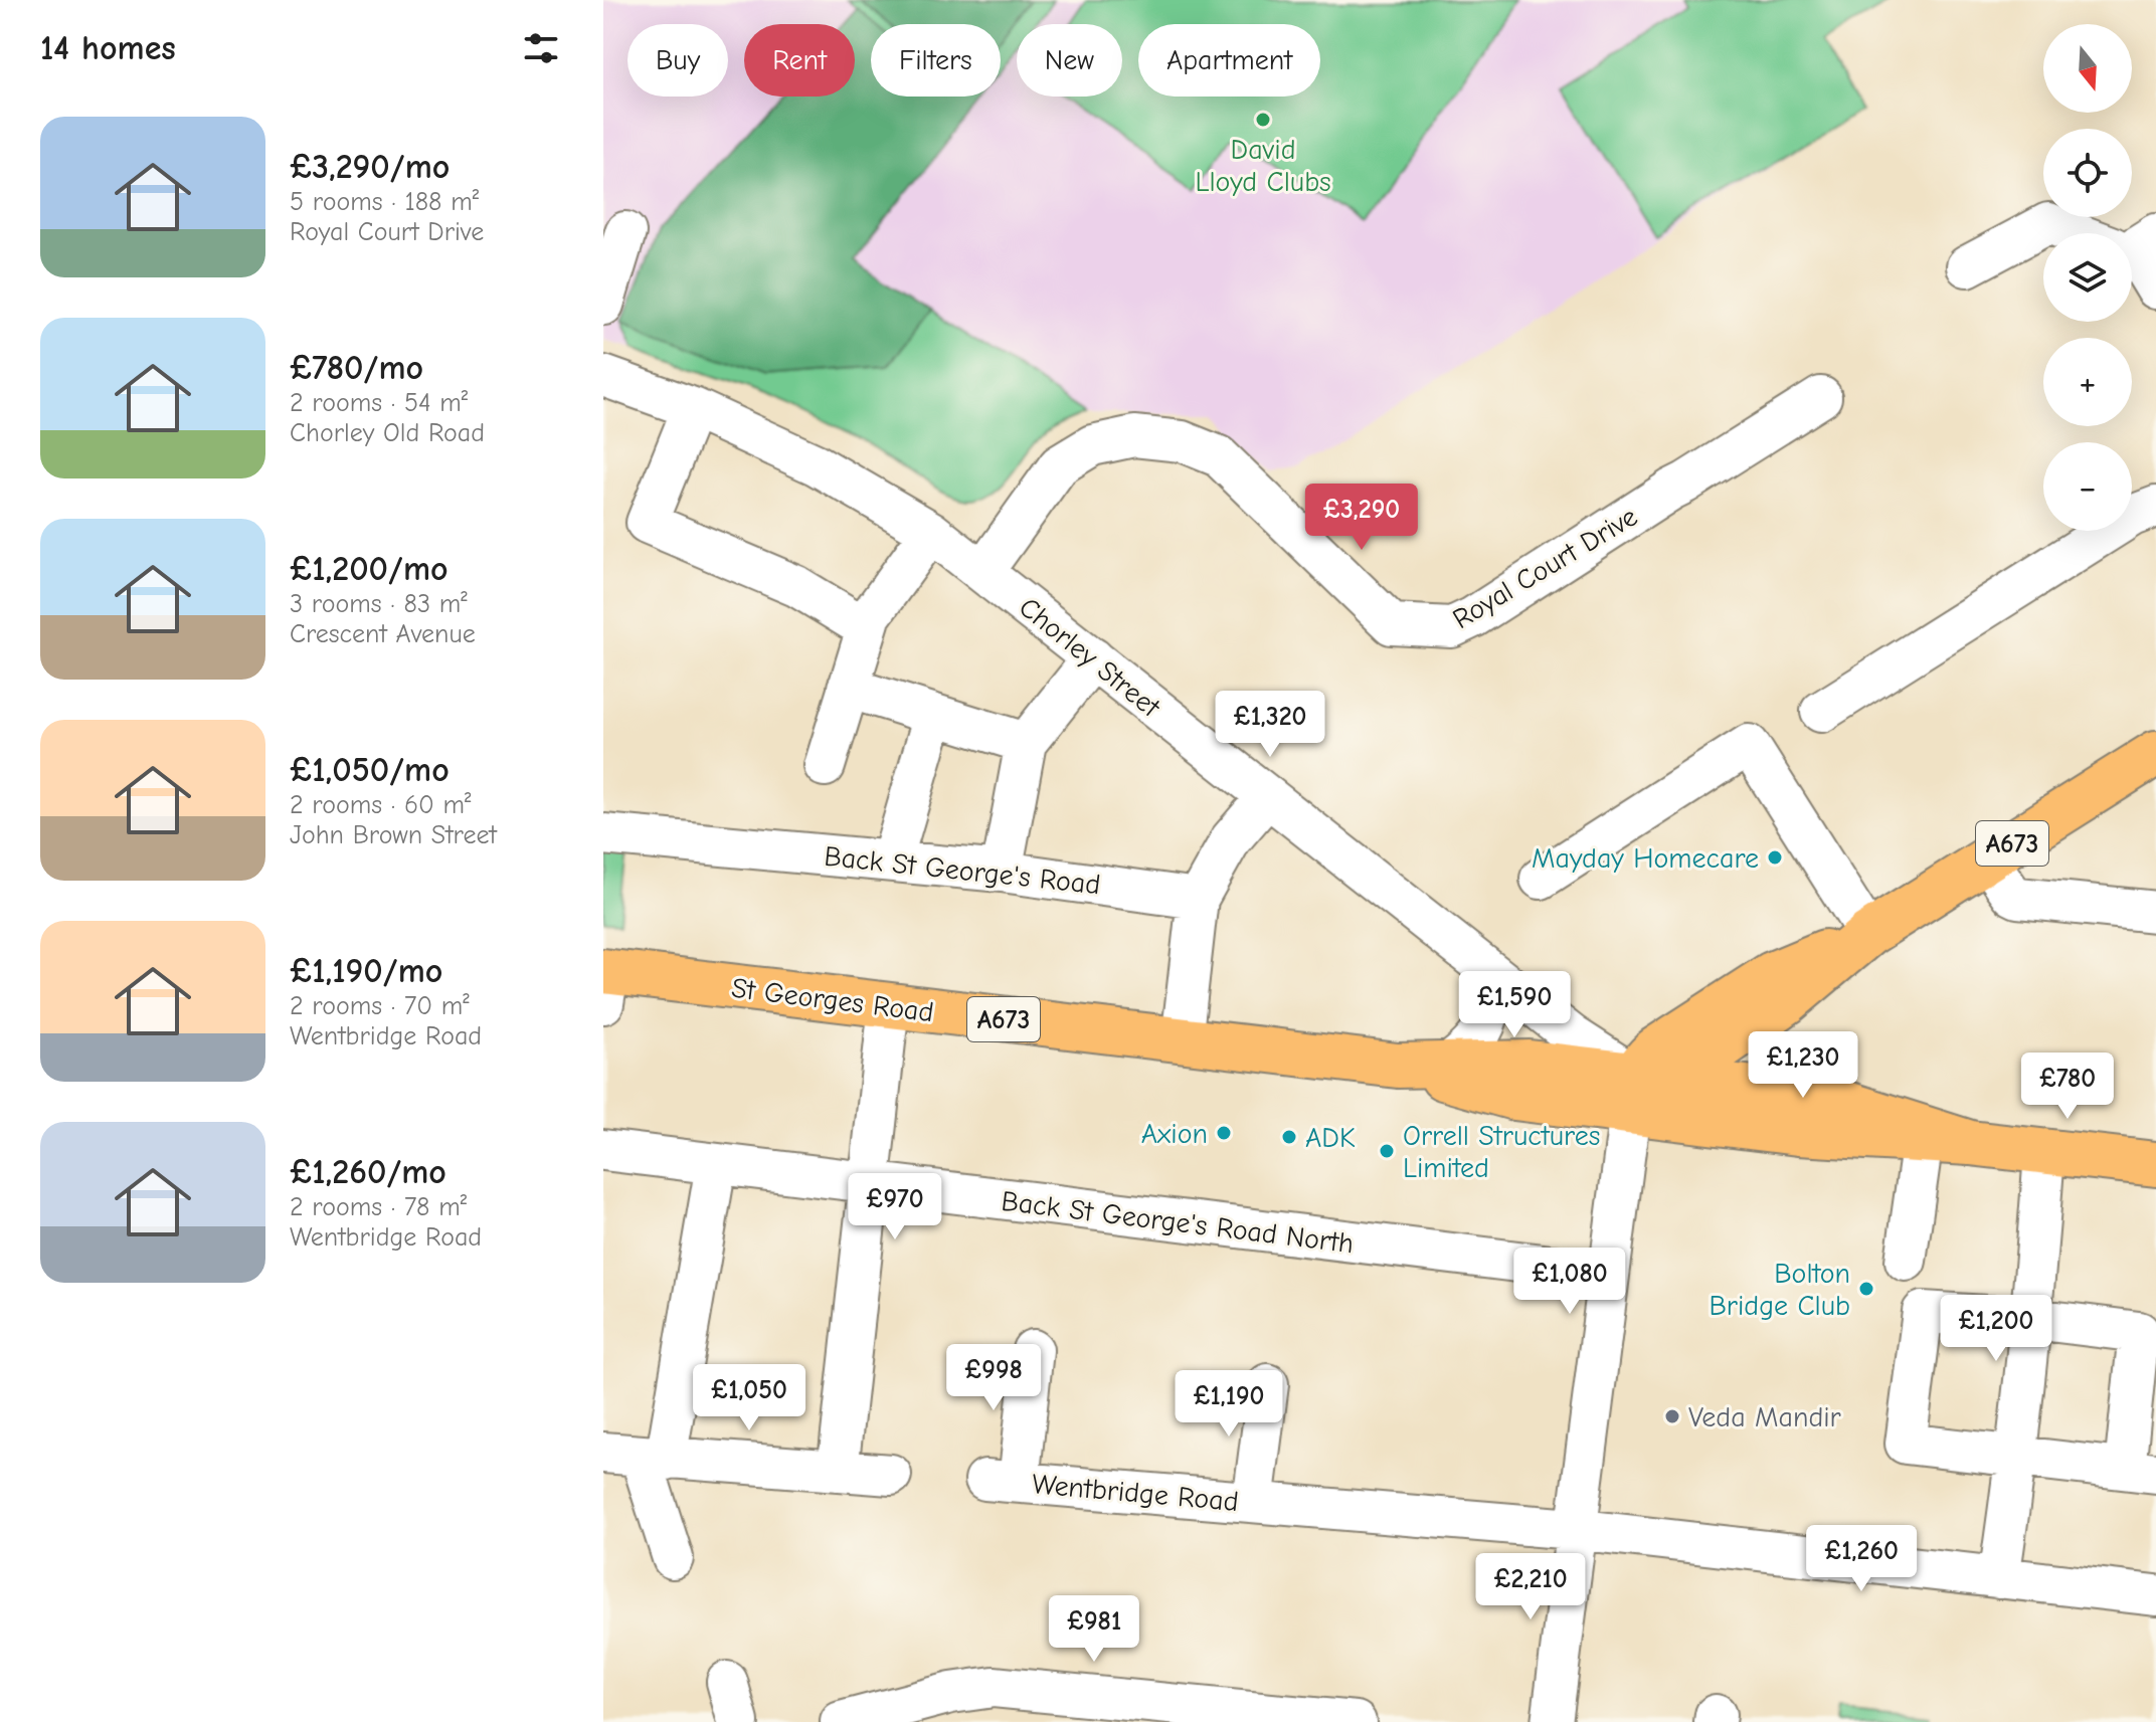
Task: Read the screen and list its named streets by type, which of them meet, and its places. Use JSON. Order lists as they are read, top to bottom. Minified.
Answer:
{"streets":{"main road":["A673","St Georges Road"],"street":["Royal Court Drive","Chorley Street","Back St George's Road","Back St George's Road North","Wentbridge Road"]},"crossings":[["Royal Court Drive","Chorley Street"],["Chorley Street","A673"],["Chorley Street","St Georges Road"],["A673","St Georges Road"]],"places":["David Lloyd Clubs","Mayday Homecare","Axion","ADK","Orrell Structures Limited","Bolton Bridge Club","Veda Mandir"],"north":"bottom","page":{"heading":"14 homes","map_buttons":["+","−"],"chip":["Buy","Rent","Filters","New","Apartment"],"list":[{"name":"£3,290/mo","note":"5 rooms · 188 m² · Royal Court Drive"},{"name":"£780/mo","note":"2 rooms · 54 m² · Chorley Old Road"},{"name":"£1,200/mo","note":"3 rooms · 83 m² · Crescent Avenue"},{"name":"£1,050/mo","note":"2 rooms · 60 m² · John Brown Street"},{"name":"£1,190/mo","note":"2 rooms · 70 m² · Wentbridge Road"},{"name":"£1,260/mo","note":"2 rooms · 78 m² · Wentbridge Road"}],"price":["£3,290","£1,320","£1,590","£1,230","£780","£970","£1,080","£1,200","£998","£1,050","£1,190","£1,260","£2,210","£981"]}}
